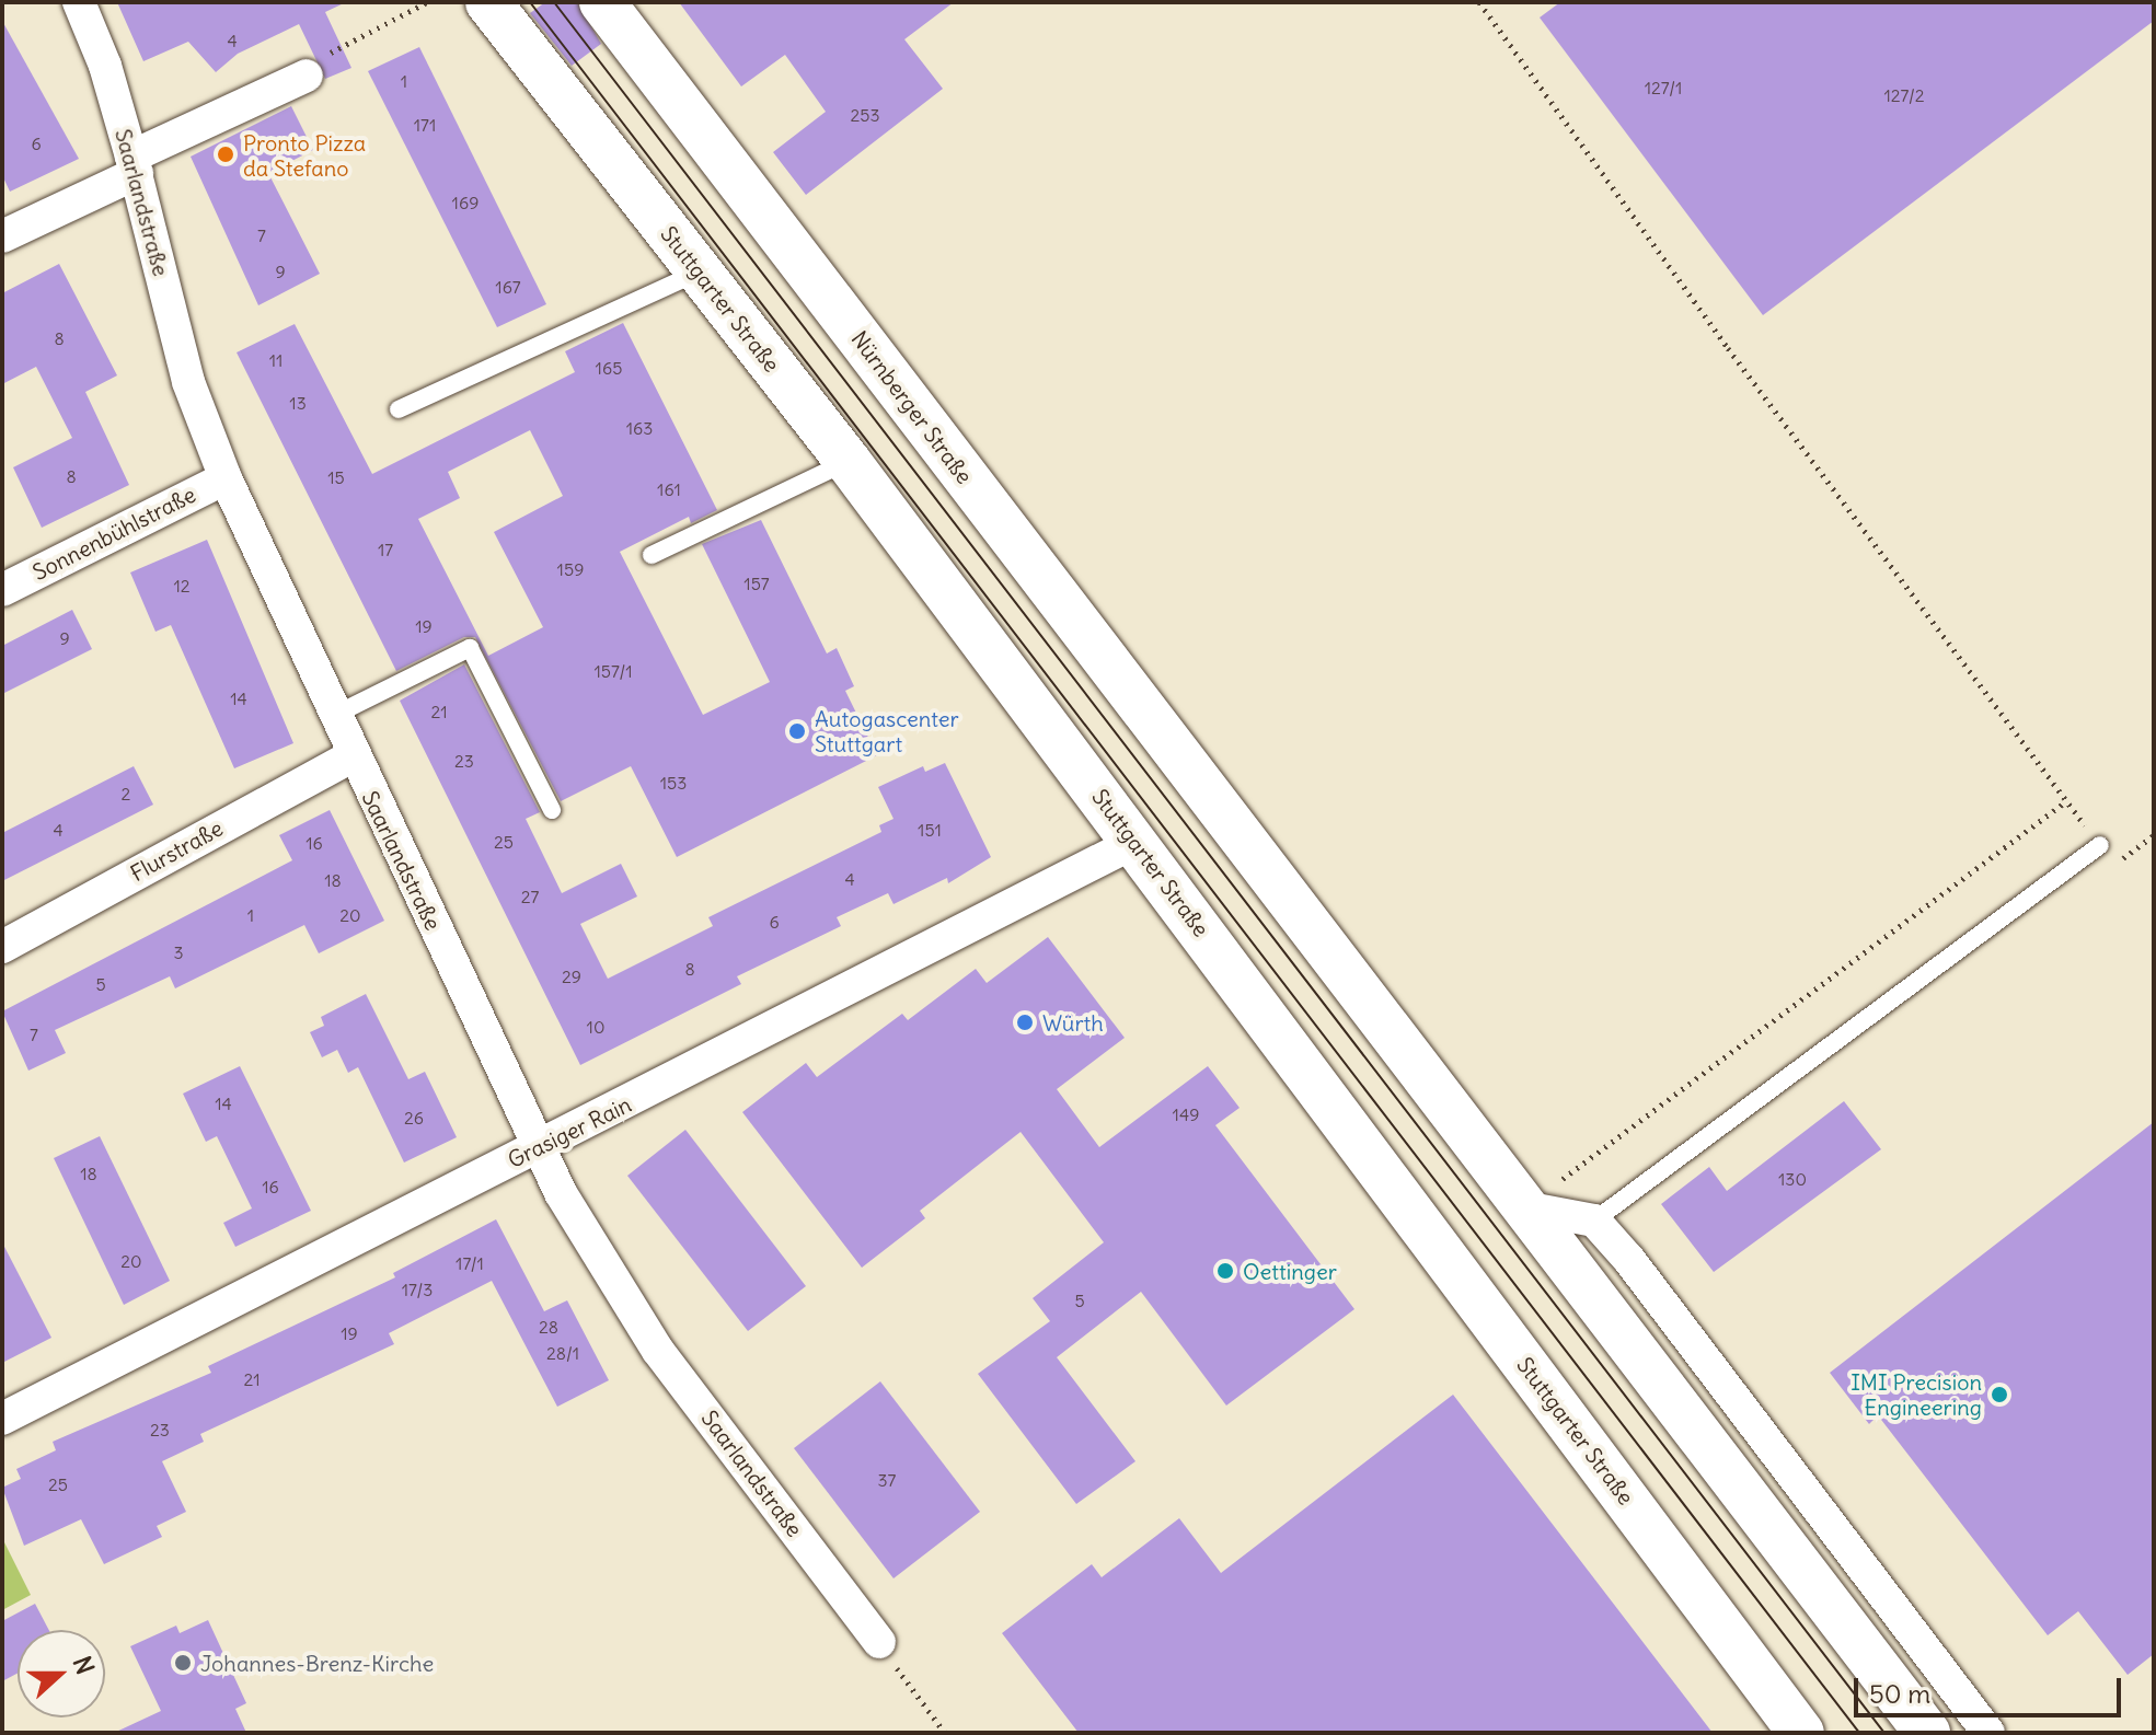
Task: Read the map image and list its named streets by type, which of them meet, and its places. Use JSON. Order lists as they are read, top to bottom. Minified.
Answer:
{"streets":{"main road":["Stuttgarter Straße","Nürnberger Straße"],"street":["Saarlandstraße","Sonnenbühlstraße","Flurstraße","Grasiger Rain"]},"crossings":[["Saarlandstraße","Sonnenbühlstraße"],["Saarlandstraße","Flurstraße"],["Saarlandstraße","Grasiger Rain"],["Stuttgarter Straße","Grasiger Rain"]],"places":["Pronto Pizza da Stefano","Autogascenter Stuttgart","Würth","Oettinger","IMI Precision Engineering","Johannes-Brenz-Kirche"],"house_numbers":["4","1","127/1","127/2","253","171","6","169","7","9","167","8","11","165","13","163","8","15","161","17","159","157","12","19","9","157/1","14","21","23","153","2","4","151","25","16","4","18","27","1","20","6","3","8","29","5","10","7","14","149","26","18","130","16","20","17/1","17/3","5","28","19","28/1","21","23","37","25"],"scale_bar":"50 m","north":"right"}
